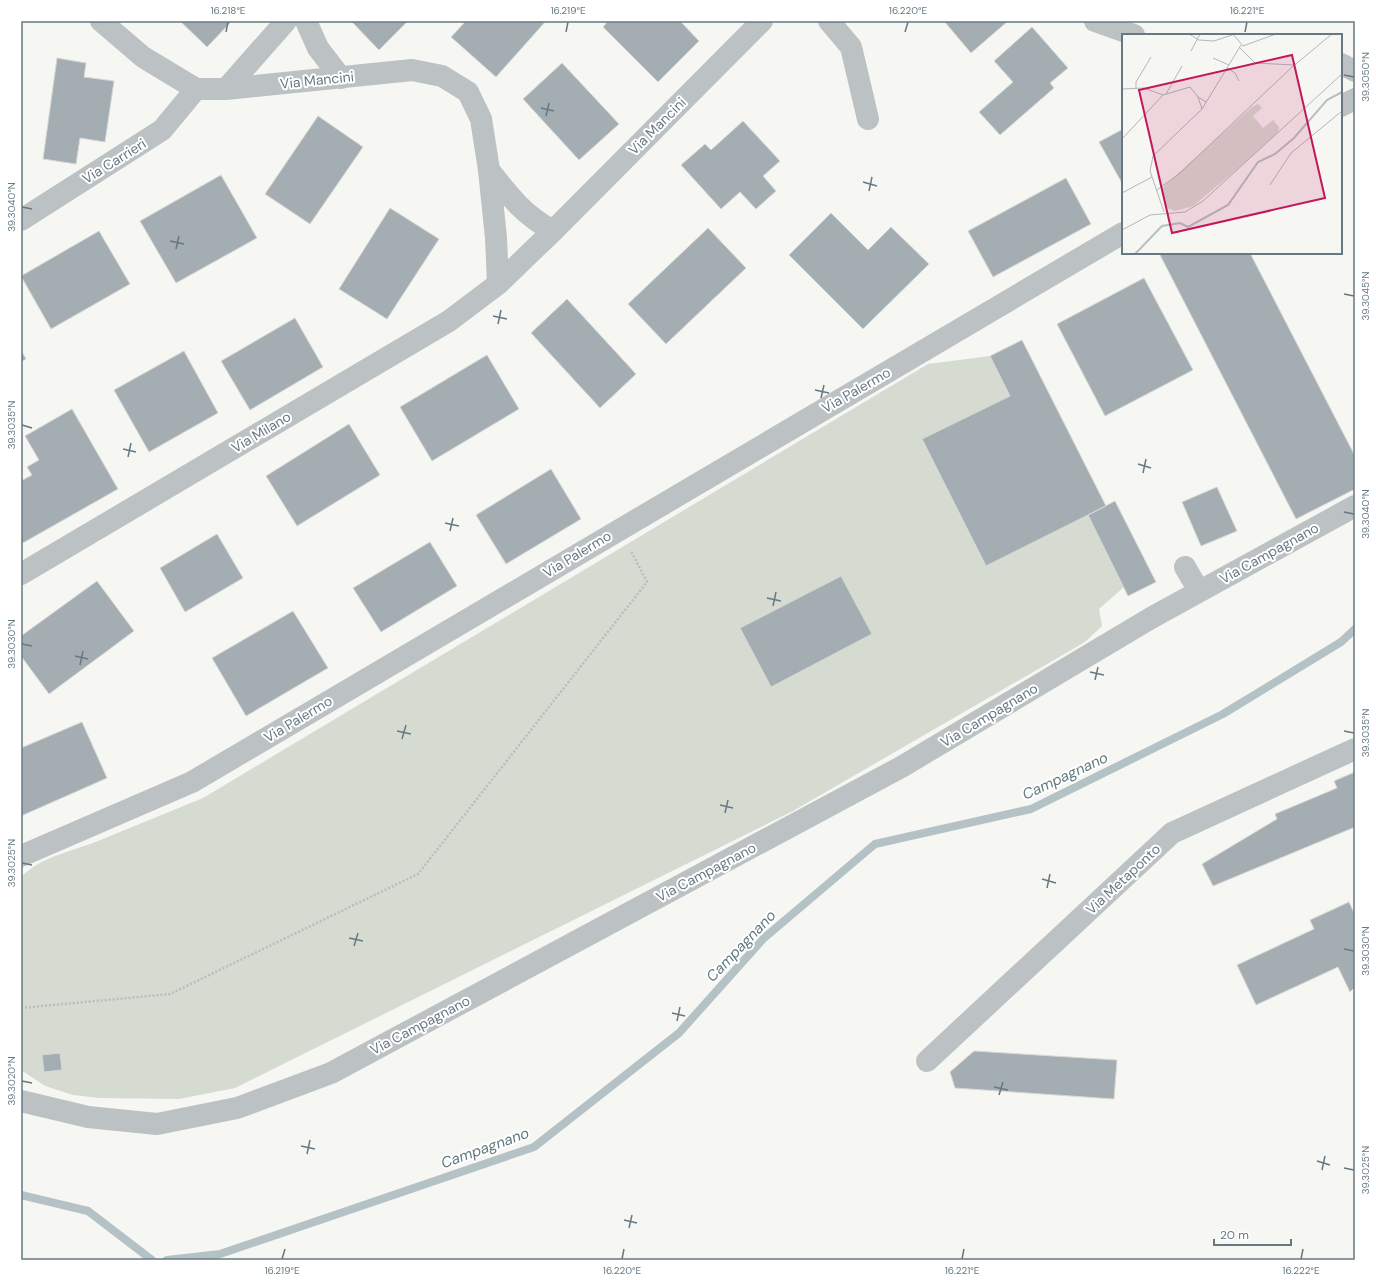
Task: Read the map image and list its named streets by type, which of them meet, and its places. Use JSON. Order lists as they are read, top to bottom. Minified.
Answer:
{"streets":{"street":["Via Mancini","Via Carrieri","Via Palermo","Via Milano","Via Campagnano","Via Metaponto"]},"crossings":[["Via Mancini","Via Carrieri"],["Via Mancini","Via Milano"]],"water":["Campagnano"],"scale_bar":"20 m","coordinates":["16.218°E","16.219°E","16.220°E","16.221°E","39.3050°N","39.3040°N","39.3045°N","39.3035°N","39.3030°N","39.3025°N","39.3020°N","16.222°E"]}
